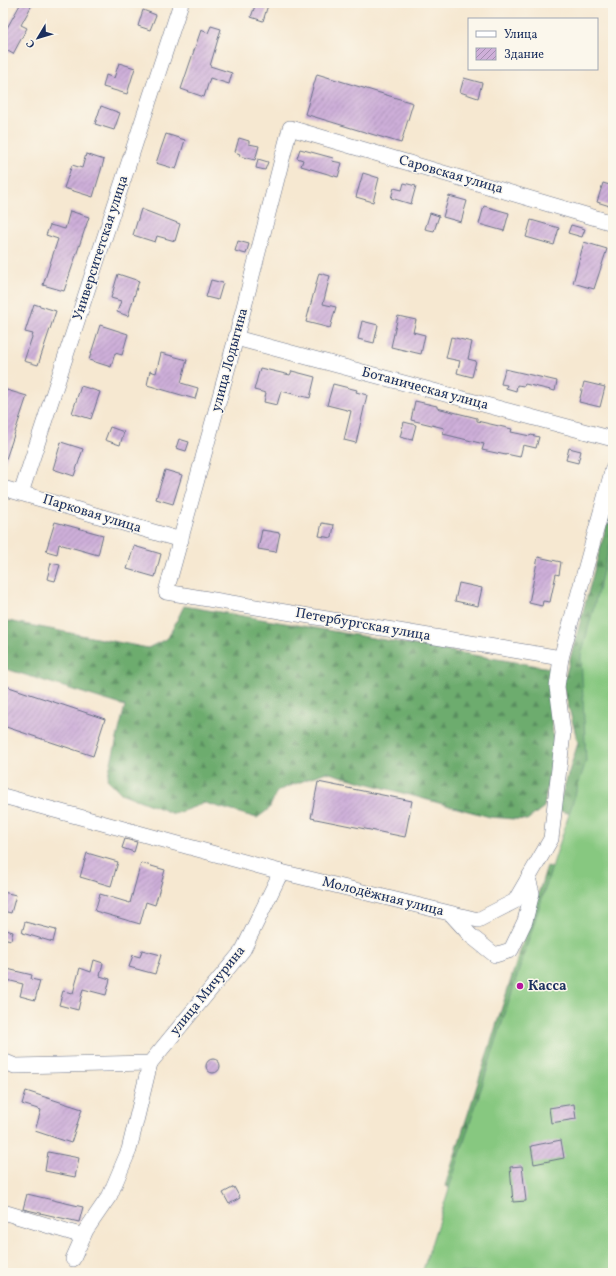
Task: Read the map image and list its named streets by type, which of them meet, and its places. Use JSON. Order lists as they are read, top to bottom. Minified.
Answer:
{"streets":{"street":["Саровская улица","Университетская улица","улица Лодыгина","Ботаническая улица","Парковая улица","Петербургская улица","Молодёжная улица","улица Мичурина"]},"crossings":[["Саровская улица","улица Лодыгина"],["Университетская улица","Парковая улица"],["улица Лодыгина","Ботаническая улица"],["улица Лодыгина","Парковая улица"],["улица Лодыгина","Петербургская улица"],["Петербургская улица","Молодёжная улица"],["Молодёжная улица","улица Мичурина"]],"places":["Касса"],"legend":["Улица","Здание"],"north":"bottom left"}
